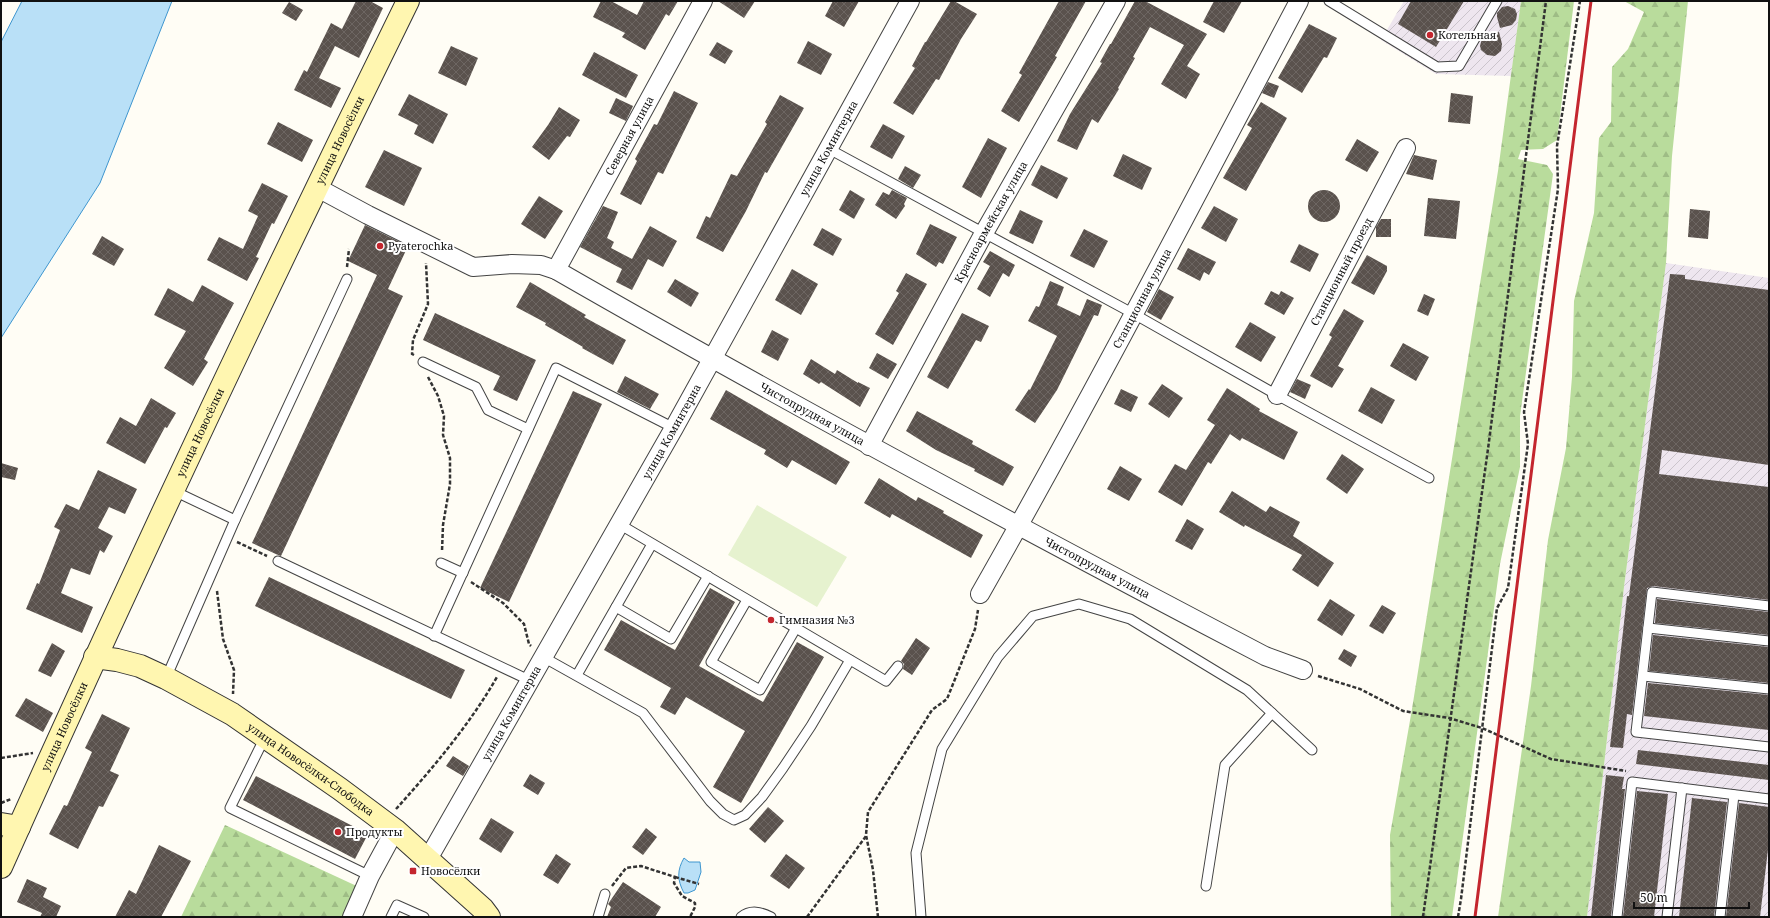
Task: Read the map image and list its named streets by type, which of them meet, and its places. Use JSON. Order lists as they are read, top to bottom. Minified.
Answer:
{"streets":{"street":["Северная улица","улица Новосёлки","улица Коминтерна","Красноармейская улица","Станционный проезд","Станционная улица","Чистопрудная улица","улица Новосёлки-Слободка"]},"crossings":[["Северная улица","Чистопрудная улица"],["улица Новосёлки","Чистопрудная улица"],["улица Новосёлки","улица Новосёлки-Слободка"],["улица Коминтерна","Чистопрудная улица"],["улица Коминтерна","улица Новосёлки-Слободка"],["Красноармейская улица","Чистопрудная улица"],["Станционная улица","Чистопрудная улица"]],"places":{"other":["Котельная","Pyaterochka","Гимназия №3","Продукты"],"transit":["Новосёлки"]},"scale_bar":"50 m"}
